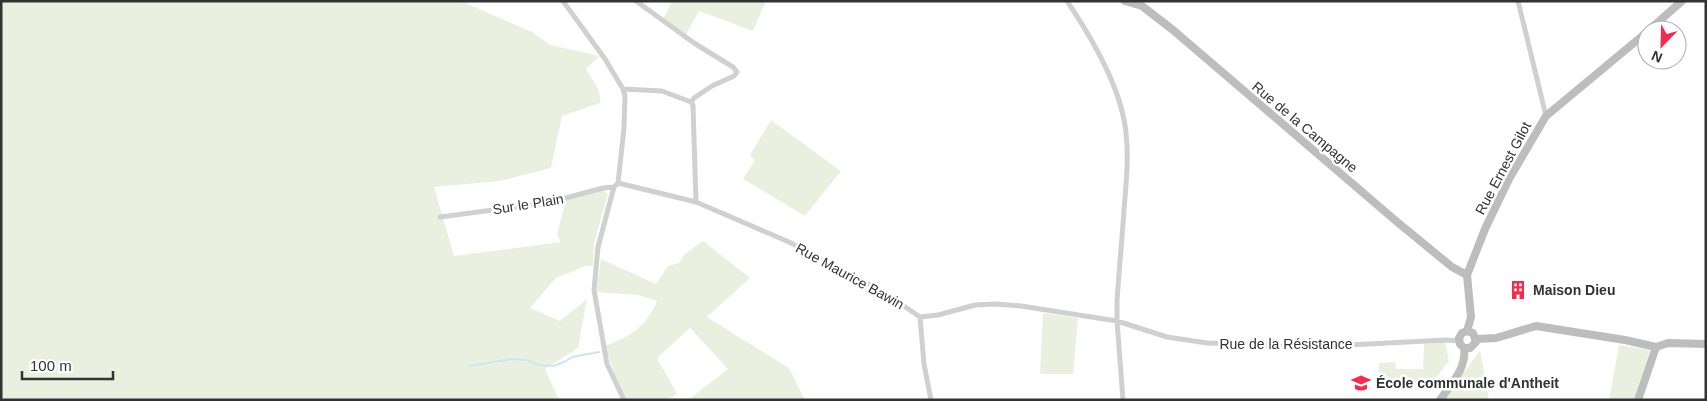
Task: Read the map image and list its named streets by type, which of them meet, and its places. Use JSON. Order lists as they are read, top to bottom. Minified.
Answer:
{"streets":{"street":["Rue de la Campagne","Rue Ernest Gilot","Sur le Plain","Rue Maurice Bawin","Rue de la Résistance"]},"crossings":[["Rue de la Campagne","Rue Ernest Gilot"],["Rue Ernest Gilot","Rue de la Résistance"],["Sur le Plain","Rue Maurice Bawin"],["Rue Maurice Bawin","Rue de la Résistance"]],"places":{"building":["Maison Dieu"],"school or university":["École communale d'Antheit"]},"scale_bar":"100 m","north":"bottom left"}
